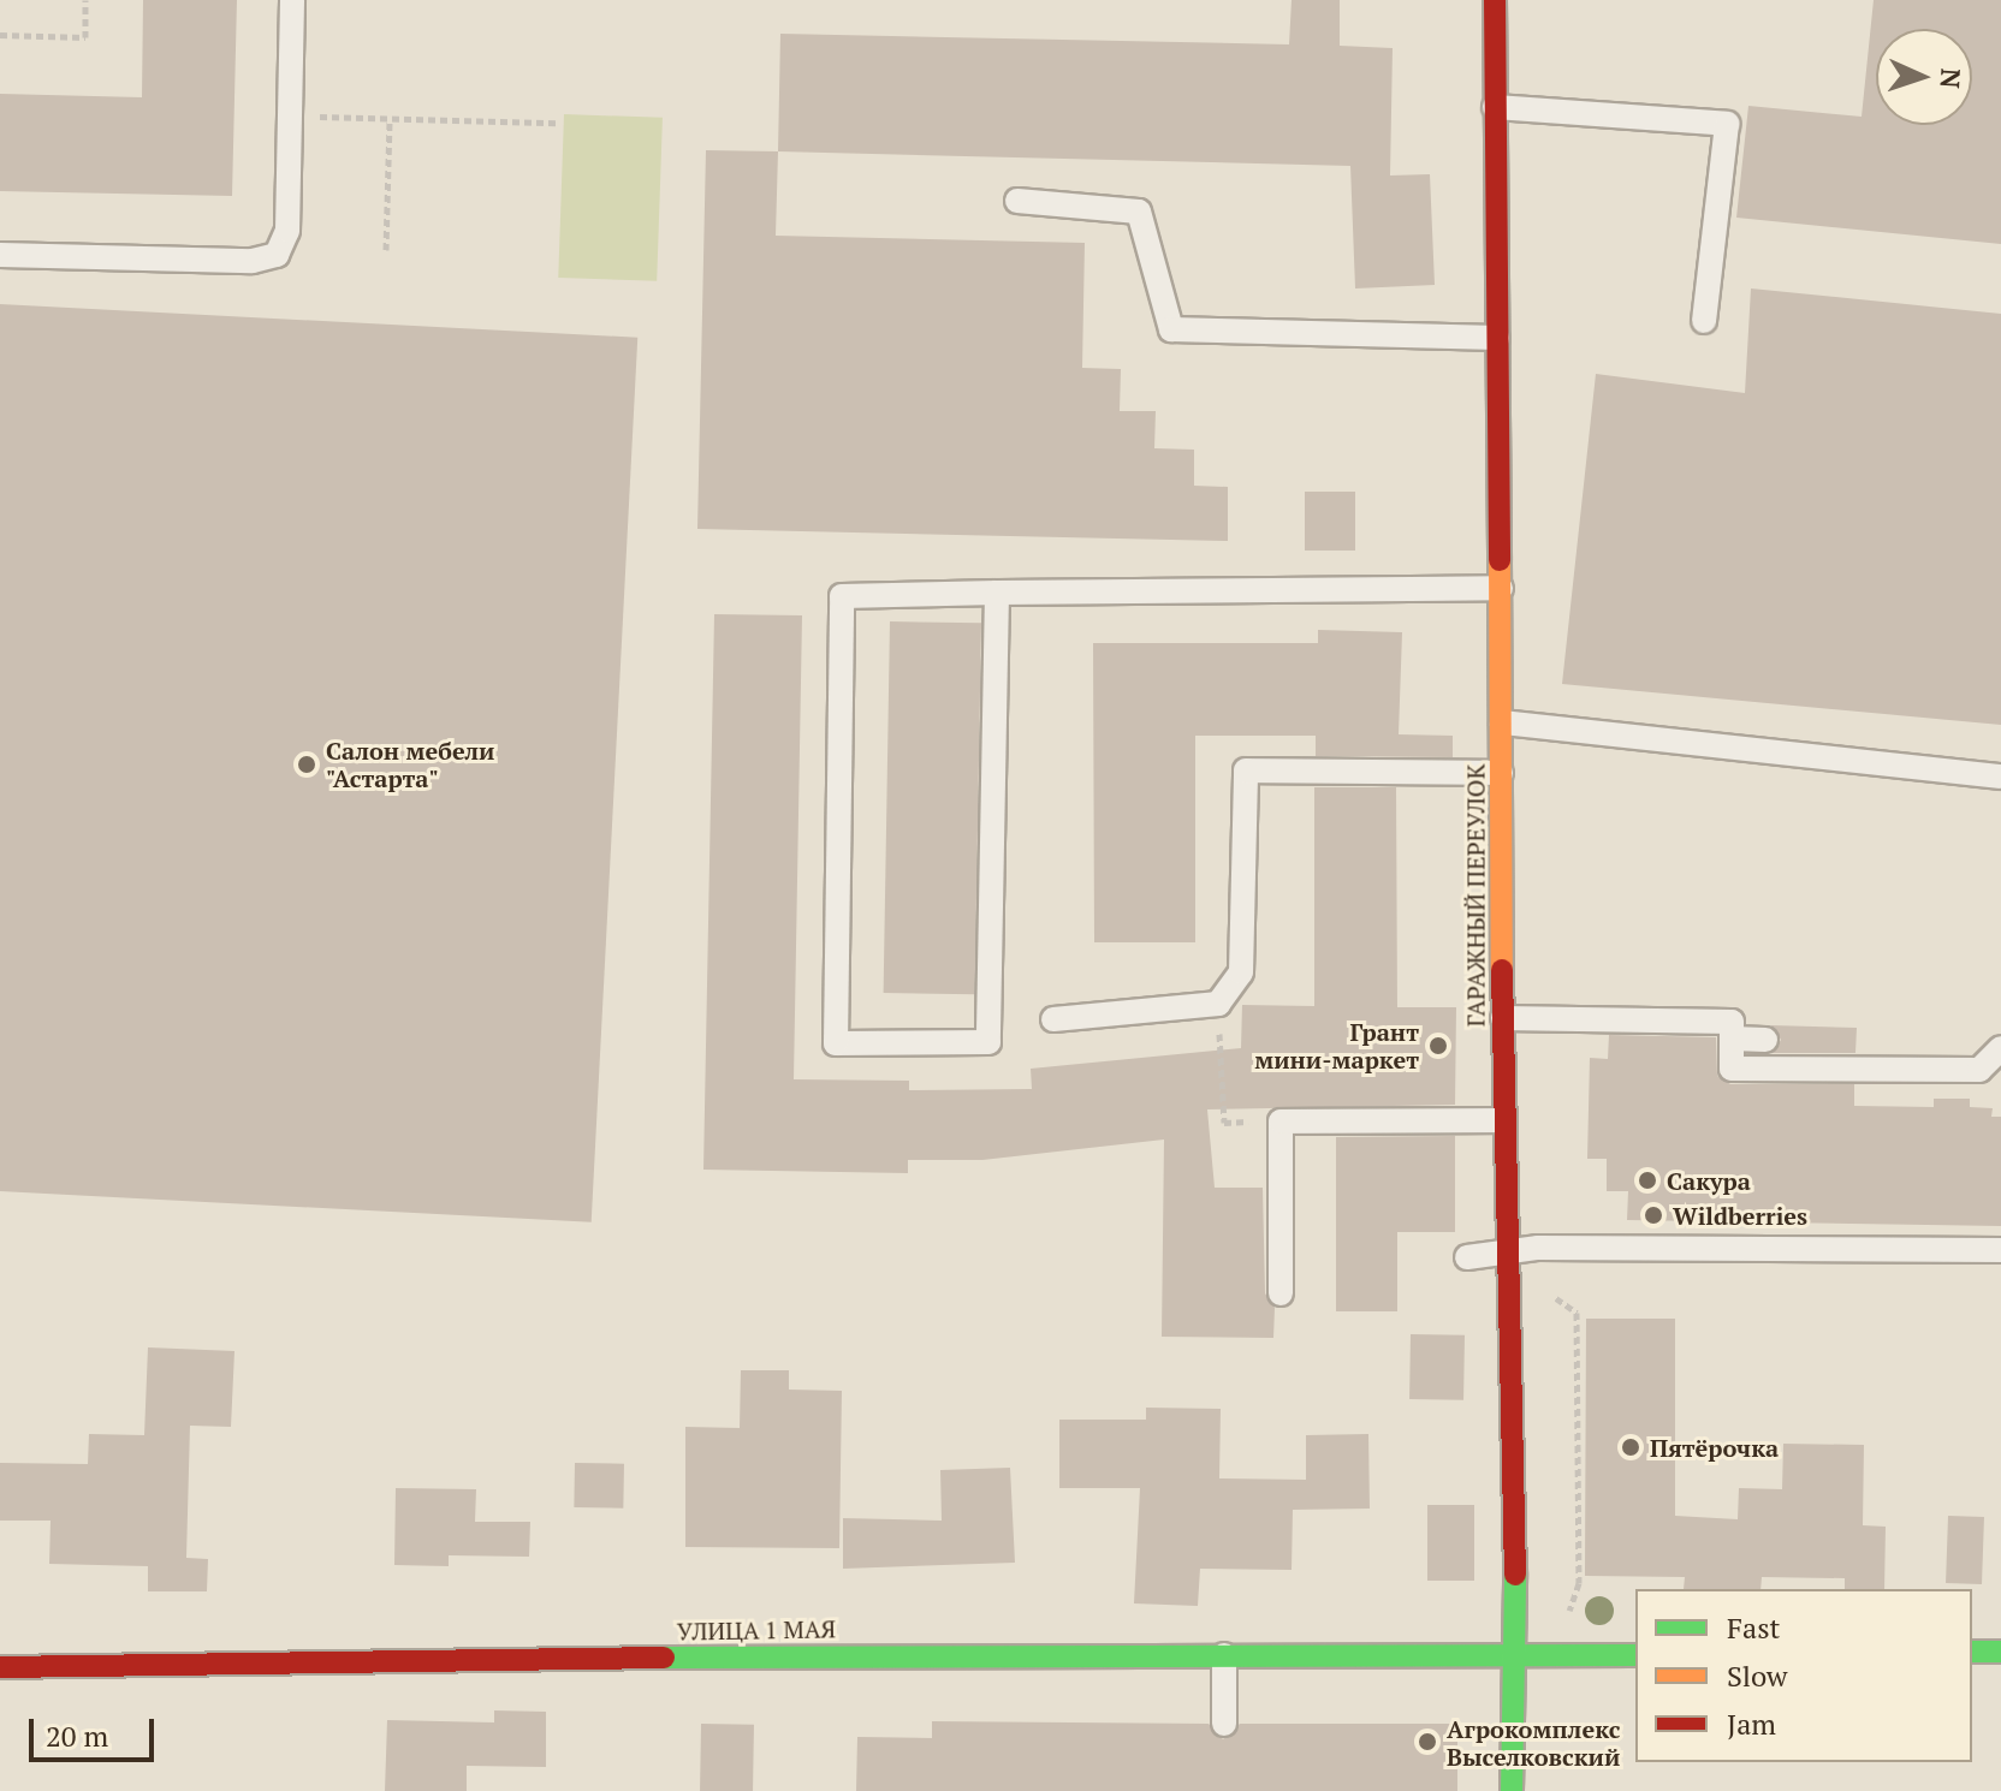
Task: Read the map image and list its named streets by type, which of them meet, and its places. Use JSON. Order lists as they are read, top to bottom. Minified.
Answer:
{"streets":{"main road":["ГАРАЖНЫЙ ПЕРЕУЛОК","УЛИЦА 1 МАЯ"]},"crossings":[["ГАРАЖНЫЙ ПЕРЕУЛОК","УЛИЦА 1 МАЯ"]],"places":["Салон мебели \"Астарта\"","Грант мини-маркет","Сакура","Wildberries","Пятёрочка","Агрокомплекс Выселковский"],"legend":["Fast","Slow","Jam"],"scale_bar":"20 m","north":"right"}
